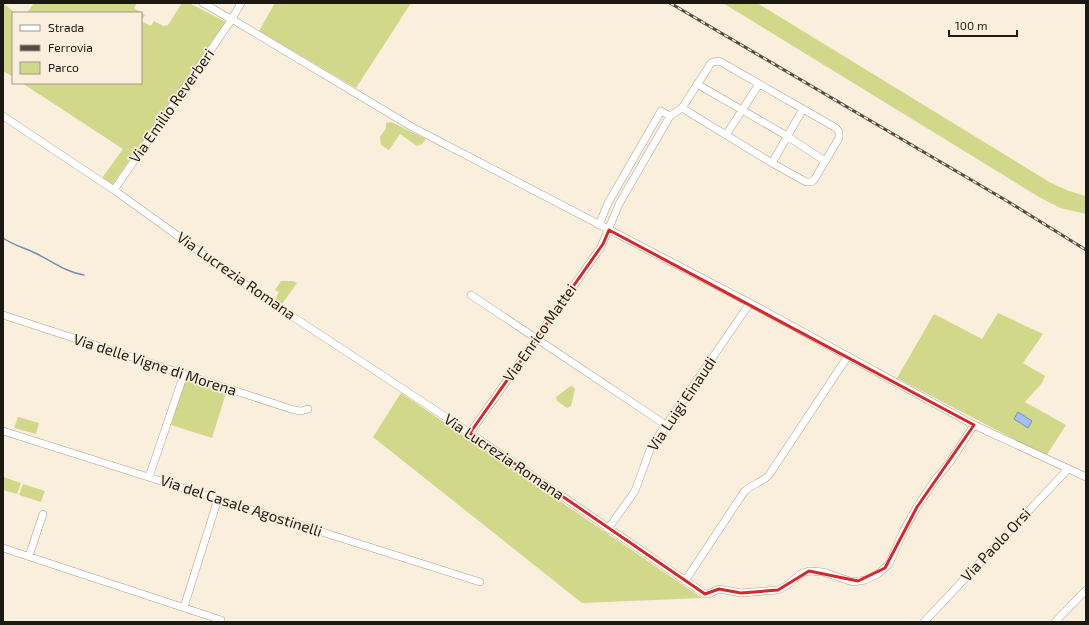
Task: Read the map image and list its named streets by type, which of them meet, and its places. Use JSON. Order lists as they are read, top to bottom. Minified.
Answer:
{"streets":{"street":["Via Emilio Reverberi","Via Lucrezia Romana","Via Enrico Mattei","Via delle Vigne di Morena","Via Luigi Einaudi","Via del Casale Agostinelli","Via Paolo Orsi"]},"crossings":[["Via Emilio Reverberi","Via Lucrezia Romana"],["Via Lucrezia Romana","Via Enrico Mattei"],["Via Lucrezia Romana","Via Luigi Einaudi"]],"legend":["Strada","Ferrovia","Parco"],"scale_bar":"100 m"}
